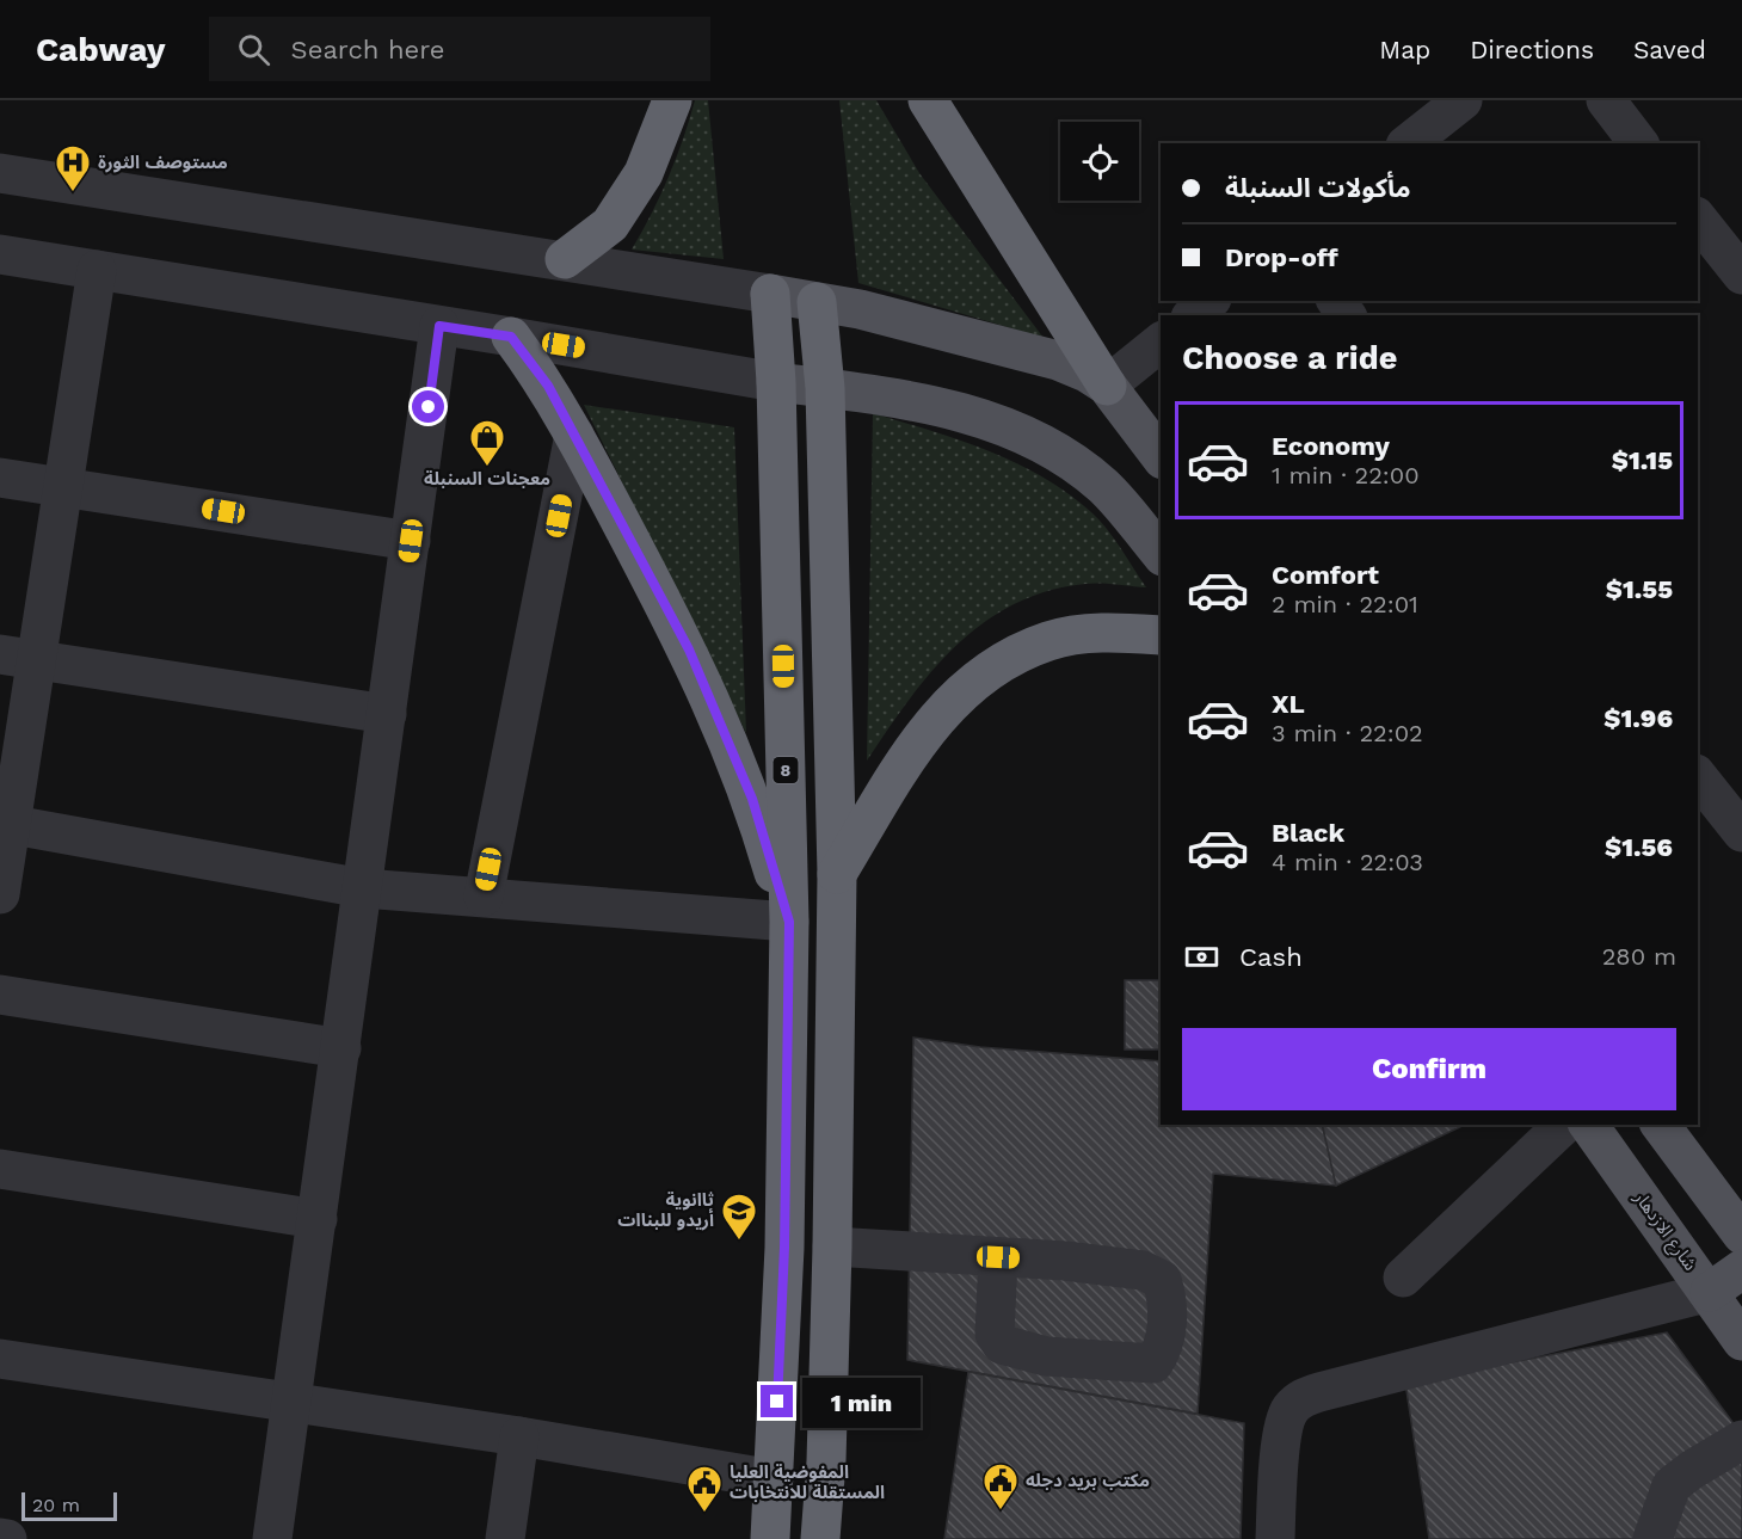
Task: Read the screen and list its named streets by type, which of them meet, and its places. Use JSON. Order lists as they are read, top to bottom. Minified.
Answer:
{"streets":{"highway":["8"],"main road":["شارع الازدهار"]},"places":{"hospital":["مستوصف الثورة"],"shop":["معجنات السنبلة"],"school or university":["ثاانوية أريدو للبناات"],"public building":["مكتب بريد دجله","المفوضية العليا المستقلة للانتخابات"]},"scale_bar":"20 m","page":{"header":"Cabway","search":"Search here","nav":["Map","Directions","Saved"],"banner":["مأكولات السنبلة","Drop-off"],"heading":"Choose a ride","list":[{"name":"Economy","note":"1 min · 22:00","value":"$1.15"},{"name":"Comfort","note":"2 min · 22:01","value":"$1.55"},{"name":"XL","note":"3 min · 22:02","value":"$1.96"},{"name":"Black","note":"4 min · 22:03","value":"$1.56"}],"pay":["Cash","280 m"],"buttons":"Confirm","bubble":"1 min","scale":"20 m"}}
